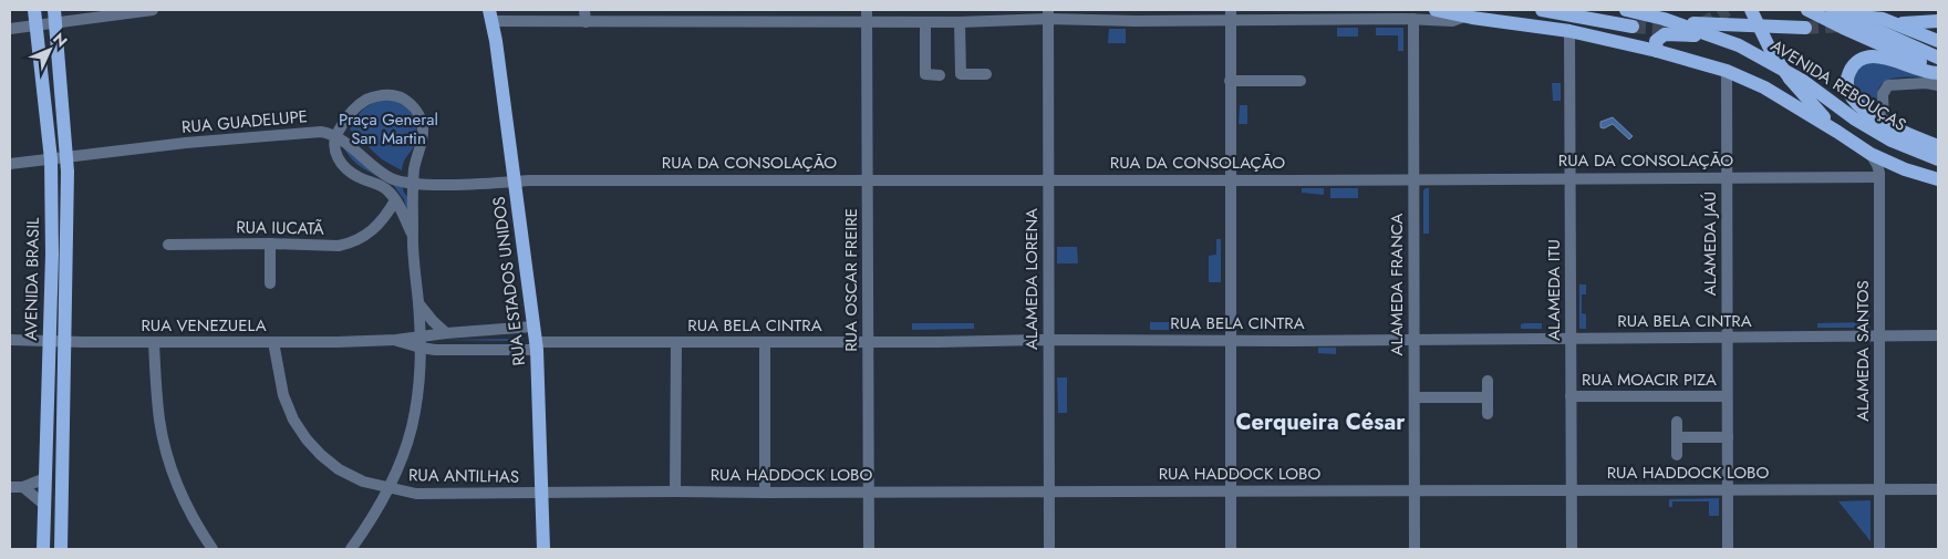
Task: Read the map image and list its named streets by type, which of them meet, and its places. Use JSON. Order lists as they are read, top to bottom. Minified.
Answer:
{"streets":{"main road":["AVENIDA REBOUÇAS","AVENIDA BRASIL","RUA ESTADOS UNIDOS"],"street":["RUA GUADELUPE","RUA DA CONSOLAÇÃO","RUA IUCATÃ","ALAMEDA JAÚ","ALAMEDA LORENA","RUA OSCAR FREIRE","ALAMEDA FRANCA","ALAMEDA ITU","RUA BELA CINTRA","RUA VENEZUELA","ALAMEDA SANTOS","RUA MOACIR PIZA","RUA HADDOCK LOBO","RUA ANTILHAS"]},"crossings":[["RUA GUADELUPE","RUA DA CONSOLAÇÃO"],["RUA GUADELUPE","AVENIDA BRASIL"],["RUA DA CONSOLAÇÃO","ALAMEDA JAÚ"],["RUA DA CONSOLAÇÃO","ALAMEDA LORENA"],["RUA DA CONSOLAÇÃO","RUA OSCAR FREIRE"],["RUA DA CONSOLAÇÃO","RUA ESTADOS UNIDOS"],["RUA DA CONSOLAÇÃO","ALAMEDA FRANCA"],["RUA DA CONSOLAÇÃO","ALAMEDA ITU"],["RUA DA CONSOLAÇÃO","ALAMEDA SANTOS"],["ALAMEDA JAÚ","RUA BELA CINTRA"],["ALAMEDA JAÚ","RUA MOACIR PIZA"],["ALAMEDA JAÚ","RUA HADDOCK LOBO"],["AVENIDA BRASIL","RUA VENEZUELA"],["ALAMEDA LORENA","RUA BELA CINTRA"],["ALAMEDA LORENA","RUA HADDOCK LOBO"],["RUA OSCAR FREIRE","RUA BELA CINTRA"],["RUA OSCAR FREIRE","RUA HADDOCK LOBO"],["RUA ESTADOS UNIDOS","RUA BELA CINTRA"],["RUA ESTADOS UNIDOS","RUA VENEZUELA"],["RUA ESTADOS UNIDOS","RUA HADDOCK LOBO"],["RUA ESTADOS UNIDOS","RUA ANTILHAS"],["ALAMEDA FRANCA","RUA BELA CINTRA"],["ALAMEDA FRANCA","RUA HADDOCK LOBO"],["ALAMEDA ITU","RUA BELA CINTRA"],["ALAMEDA ITU","RUA MOACIR PIZA"],["ALAMEDA ITU","RUA HADDOCK LOBO"],["RUA BELA CINTRA","RUA VENEZUELA"],["RUA BELA CINTRA","ALAMEDA SANTOS"],["RUA VENEZUELA","RUA ANTILHAS"],["ALAMEDA SANTOS","RUA HADDOCK LOBO"],["RUA HADDOCK LOBO","RUA ANTILHAS"]],"districts":["Cerqueira César"],"parks":["Praça General San Martin"],"north":"top right"}
